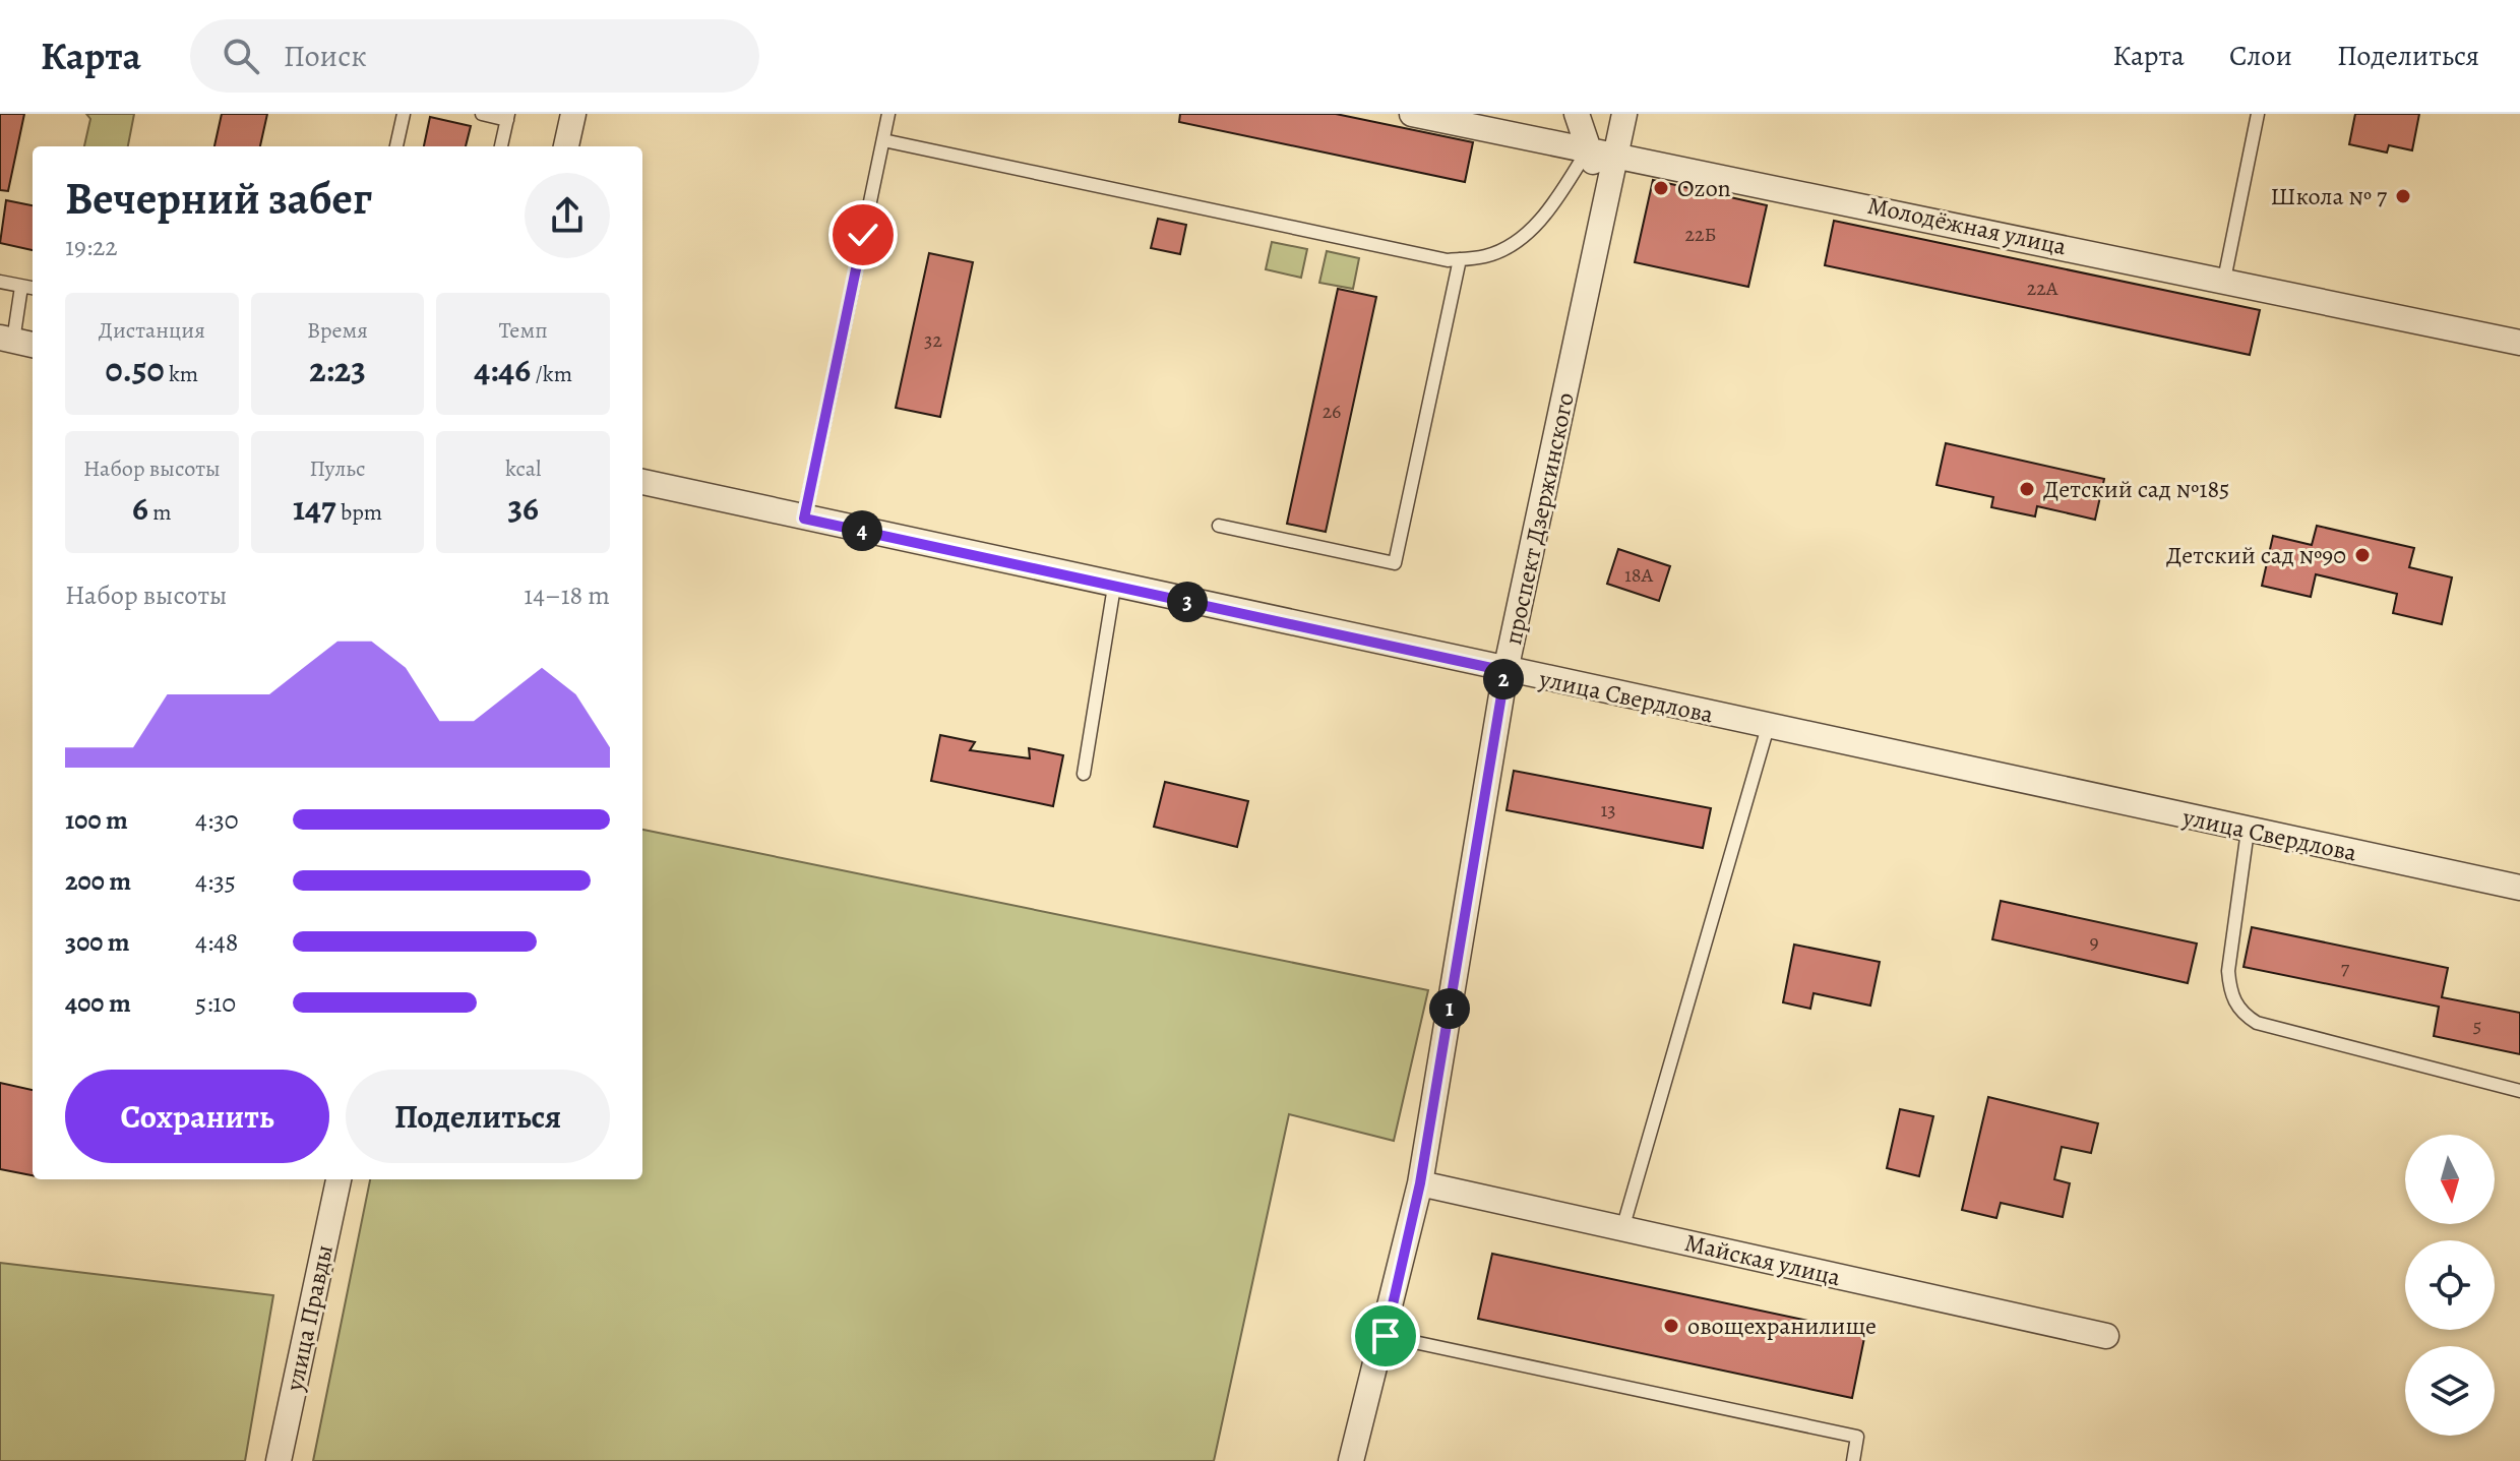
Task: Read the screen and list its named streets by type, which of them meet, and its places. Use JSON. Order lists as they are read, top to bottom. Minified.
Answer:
{"streets":{"street":["Молодёжная улица","проспект Дзержинского","улица Свердлова","Майская улица","улица Правды"]},"crossings":[["Молодёжная улица","проспект Дзержинского"],["проспект Дзержинского","улица Свердлова"],["проспект Дзержинского","Майская улица"]],"places":["Ozon","Школа № 7","Детский сад №185","Детский сад №90","овощехранилище"],"house_numbers":["22Б","22А","32","26","18А","13","9","7","5"],"north":"bottom","page":{"header":"Карта","search":"Поиск","nav":["Карта","Слои","Поделиться"],"heading":["Вечерний забег","19:22"],"stats":[["Дистанция","0.50 km"],["Время","2:23"],["Темп","4:46 /km"],["Набор высоты","6 m"],["Пульс","147 bpm"],["kcal","36"]],"pins":["4","3","2","1"],"chart":["Набор высоты","14–18 m"],"list":[{"name":"100 m","note":"4:30"},{"name":"200 m","note":"4:35"},{"name":"300 m","note":"4:48"},{"name":"400 m","note":"5:10"}],"buttons":["Сохранить","Поделиться"]}}
